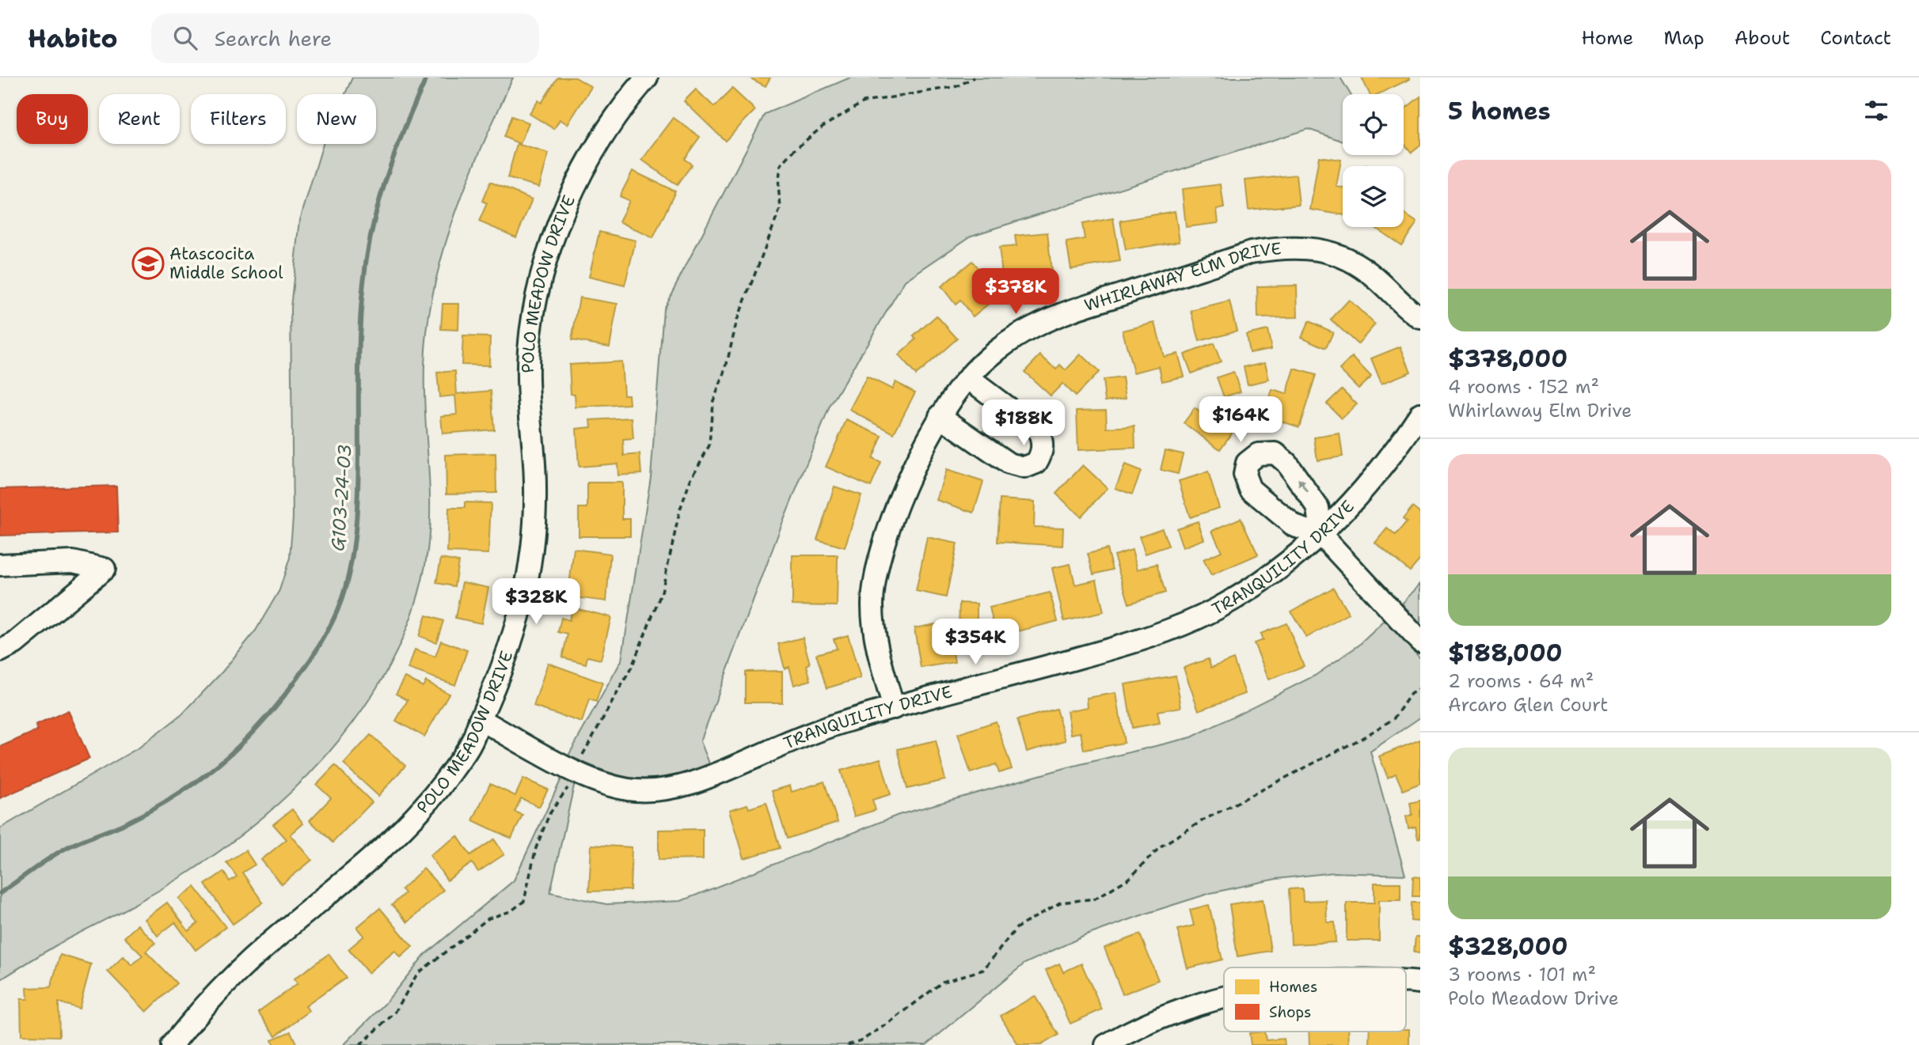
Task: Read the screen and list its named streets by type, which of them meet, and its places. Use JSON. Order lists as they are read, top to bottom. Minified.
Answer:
{"streets":{"street":["WHIRLAWAY ELM DRIVE","POLO MEADOW DRIVE","TRANQUILITY DRIVE"]},"crossings":[["WHIRLAWAY ELM DRIVE","TRANQUILITY DRIVE"],["POLO MEADOW DRIVE","TRANQUILITY DRIVE"]],"water":["G103-24-03"],"places":{"school or university":["Atascocita Middle School"]},"legend":["Homes","Shops"],"page":{"header":"Habito","search":"Search here","nav":["Home","Map","About","Contact"],"heading":"5 homes","chip":["Buy","Rent","Filters","New"],"list":[{"name":"$378,000","note":"4 rooms · 152 m² · Whirlaway Elm Drive"},{"name":"$188,000","note":"2 rooms · 64 m² · Arcaro Glen Court"},{"name":"$328,000","note":"3 rooms · 101 m² · Polo Meadow Drive"}],"price":["$378K","$164K","$188K","$328K","$354K"]}}
